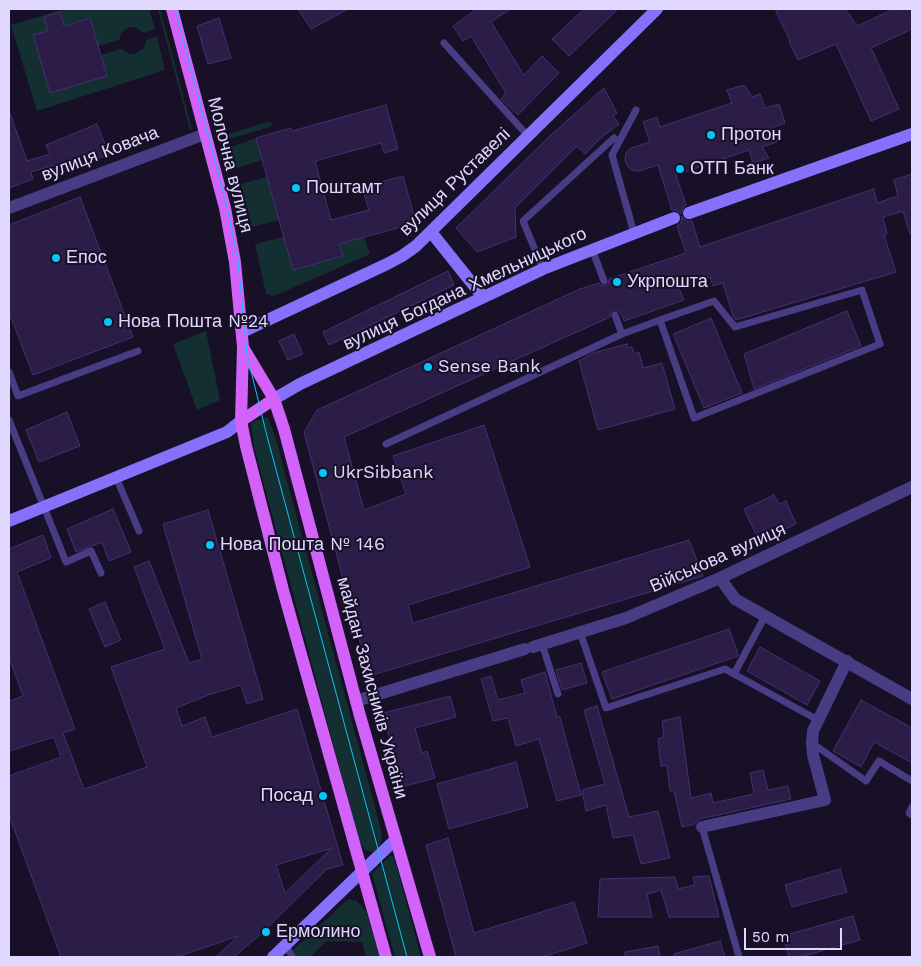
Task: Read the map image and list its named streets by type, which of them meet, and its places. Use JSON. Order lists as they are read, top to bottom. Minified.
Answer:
{"streets":{"main road":["Молочна вулиця","майдан Захисників України"],"street":["вулиця Ковача","вулиця Руставелі","вулиця Богдана Хмельницького","Військова вулиця"]},"crossings":[["вулиця Ковача","Молочна вулиця"],["Молочна вулиця","вулиця Руставелі"],["Молочна вулиця","майдан Захисників України"],["вулиця Руставелі","майдан Захисників України"],["вулиця Богдана Хмельницького","майдан Захисників України"],["Військова вулиця","майдан Захисників України"]],"places":["Протон","ОТП Банк","Поштамт","Епос","Укрпошта","Нова Пошта №24","Sense Bank","UkrSibbank","Нова Пошта № 146","Посад","Ермолино"],"scale_bar":"50 m"}
